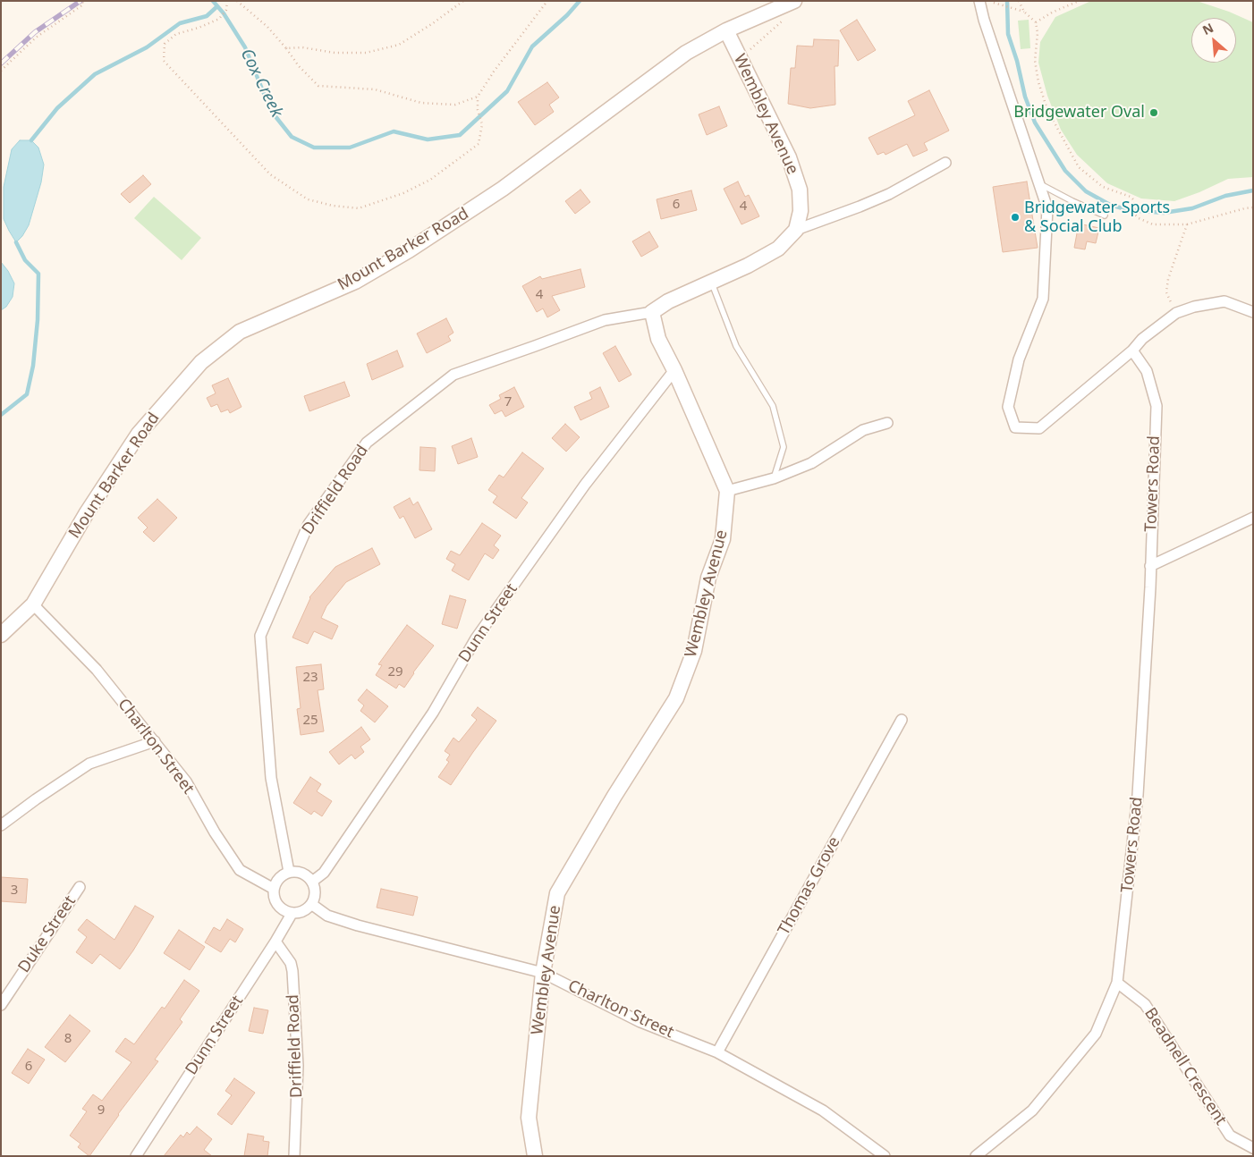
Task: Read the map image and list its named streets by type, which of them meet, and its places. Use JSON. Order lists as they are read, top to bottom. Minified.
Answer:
{"streets":{"street":["Wembley Avenue","Mount Barker Road","Towers Road","Driffield Road","Dunn Street","Charlton Street","Thomas Grove","Duke Street","Beadnell Crescent"]},"crossings":[["Wembley Avenue","Mount Barker Road"],["Wembley Avenue","Driffield Road"],["Wembley Avenue","Dunn Street"],["Wembley Avenue","Charlton Street"],["Mount Barker Road","Charlton Street"],["Towers Road","Beadnell Crescent"],["Driffield Road","Dunn Street"],["Driffield Road","Charlton Street"],["Dunn Street","Charlton Street"],["Charlton Street","Thomas Grove"]],"water":["Cox Creek"],"places":["Bridgewater Oval","Bridgewater Sports & Social Club"],"house_numbers":["6","4","4","7","29","23","25","3","8","6","9"],"north":"top left"}
